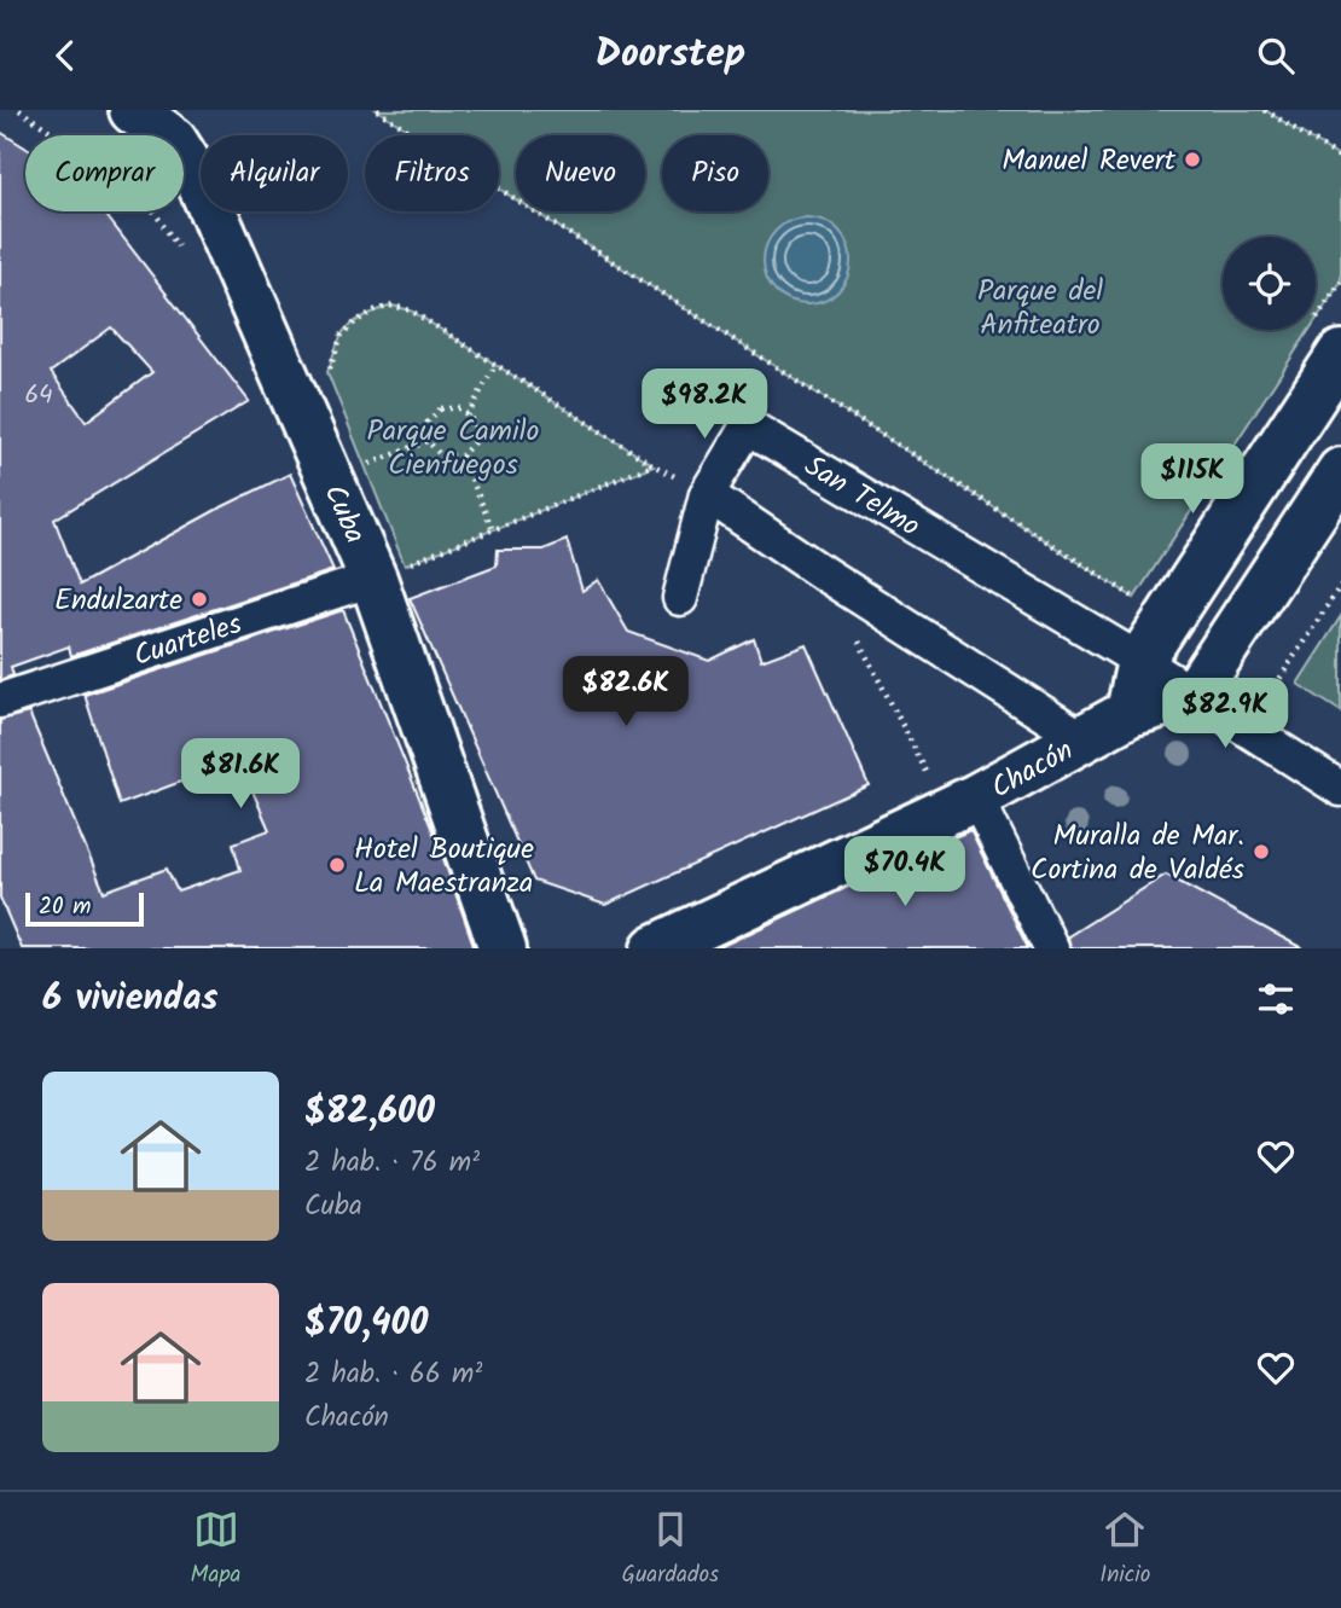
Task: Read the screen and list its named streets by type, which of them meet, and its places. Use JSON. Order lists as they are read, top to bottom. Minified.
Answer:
{"streets":{"street":["San Telmo","Cuba","Cuarteles","Chacón"]},"crossings":[["San Telmo","Chacón"],["Cuba","Cuarteles"]],"parks":["Parque del Anfiteatro","Parque Camilo Cienfuegos"],"places":["Manuel Revert","Endulzarte","Muralla de Mar. Cortina de Valdés","Hotel Boutique La Maestranza"],"house_numbers":["64"],"scale_bar":"20 m","page":{"header":"Doorstep","chip":["Comprar","Alquilar","Filtros","Nuevo","Piso"],"price":["$98.2K","$115K","$82.6K","$82.9K","$81.6K","$70.4K"],"scale":"20 m","heading":"6 viviendas","list":[{"name":"$82,600","note":"2 hab. · 76 m² · Cuba"},{"name":"$70,400","note":"2 hab. · 66 m² · Chacón"}],"tabs":["Mapa","Guardados","Inicio"]}}
